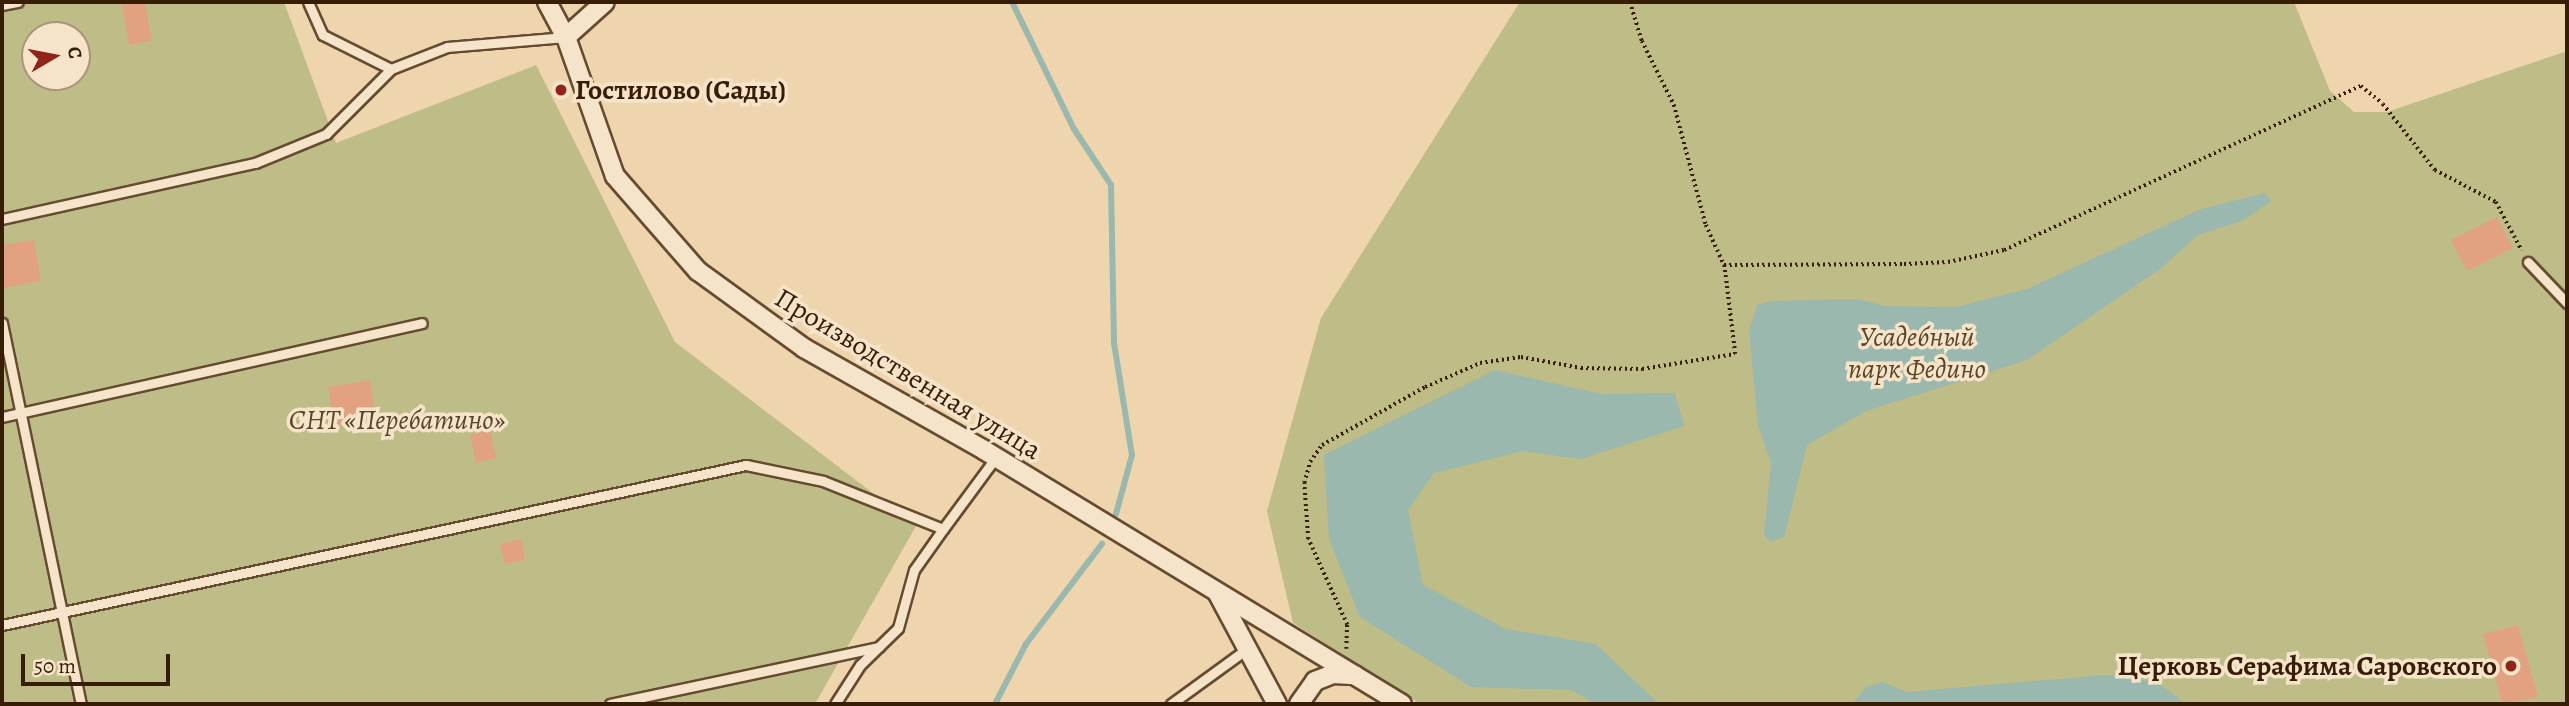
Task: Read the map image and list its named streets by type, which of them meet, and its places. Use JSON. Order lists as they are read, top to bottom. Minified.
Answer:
{"streets":{"street":["Производственная улица"]},"parks":["Усадебный парк Федино","СНТ «Перебатино»"],"places":["Гостилово (Сады)","Церковь Серафима Саровского"],"scale_bar":"50 m","north":"right"}
